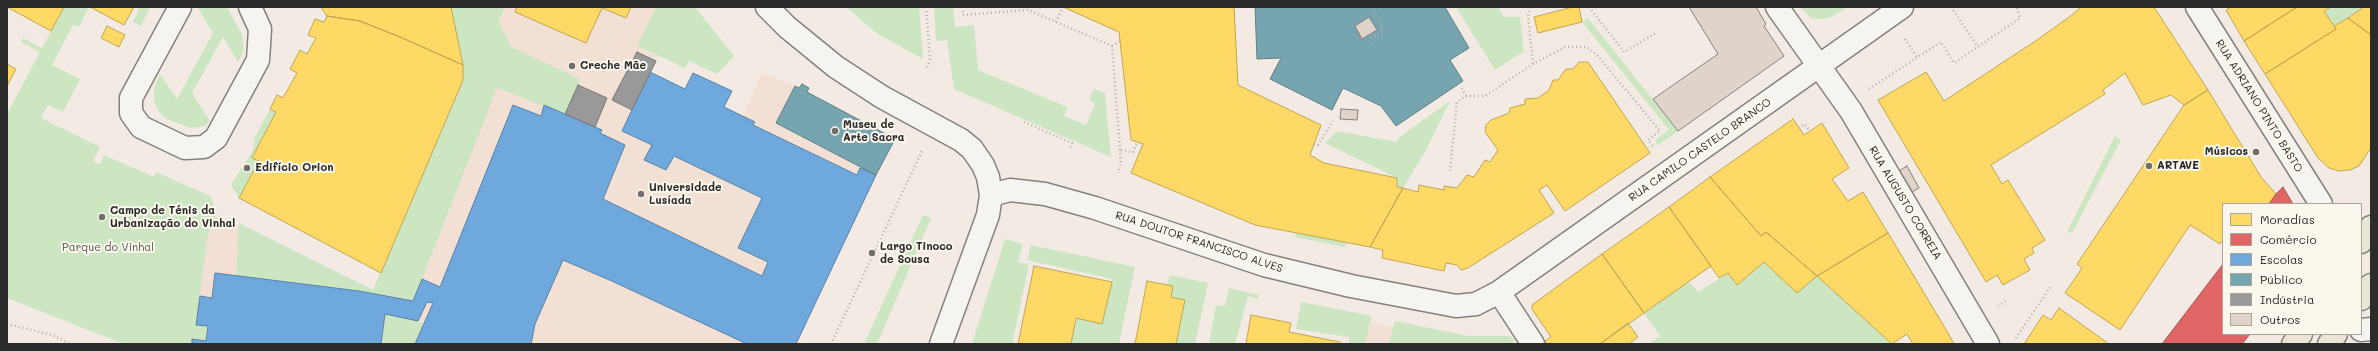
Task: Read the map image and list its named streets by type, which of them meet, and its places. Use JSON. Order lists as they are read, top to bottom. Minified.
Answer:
{"streets":{"street":["RUA ADRIANO PINTO BASTO","RUA CAMILO CASTELO BRANCO","RUA AUGUSTO CORREIA","RUA DOUTOR FRANCISCO ALVES"]},"crossings":[["RUA CAMILO CASTELO BRANCO","RUA AUGUSTO CORREIA"],["RUA CAMILO CASTELO BRANCO","RUA DOUTOR FRANCISCO ALVES"]],"parks":["Parque do Vinhal"],"places":["Creche Mãe","Museu de Arte Sacra","Músicos","ARTAVE","Edifício Orion","Universidade Lusíada","Campo de Ténis da Urbanização do Vinhal","Largo Tinoco de Sousa"],"legend":["Moradias","Comércio","Escolas","Público","Indústria","Outros"]}
